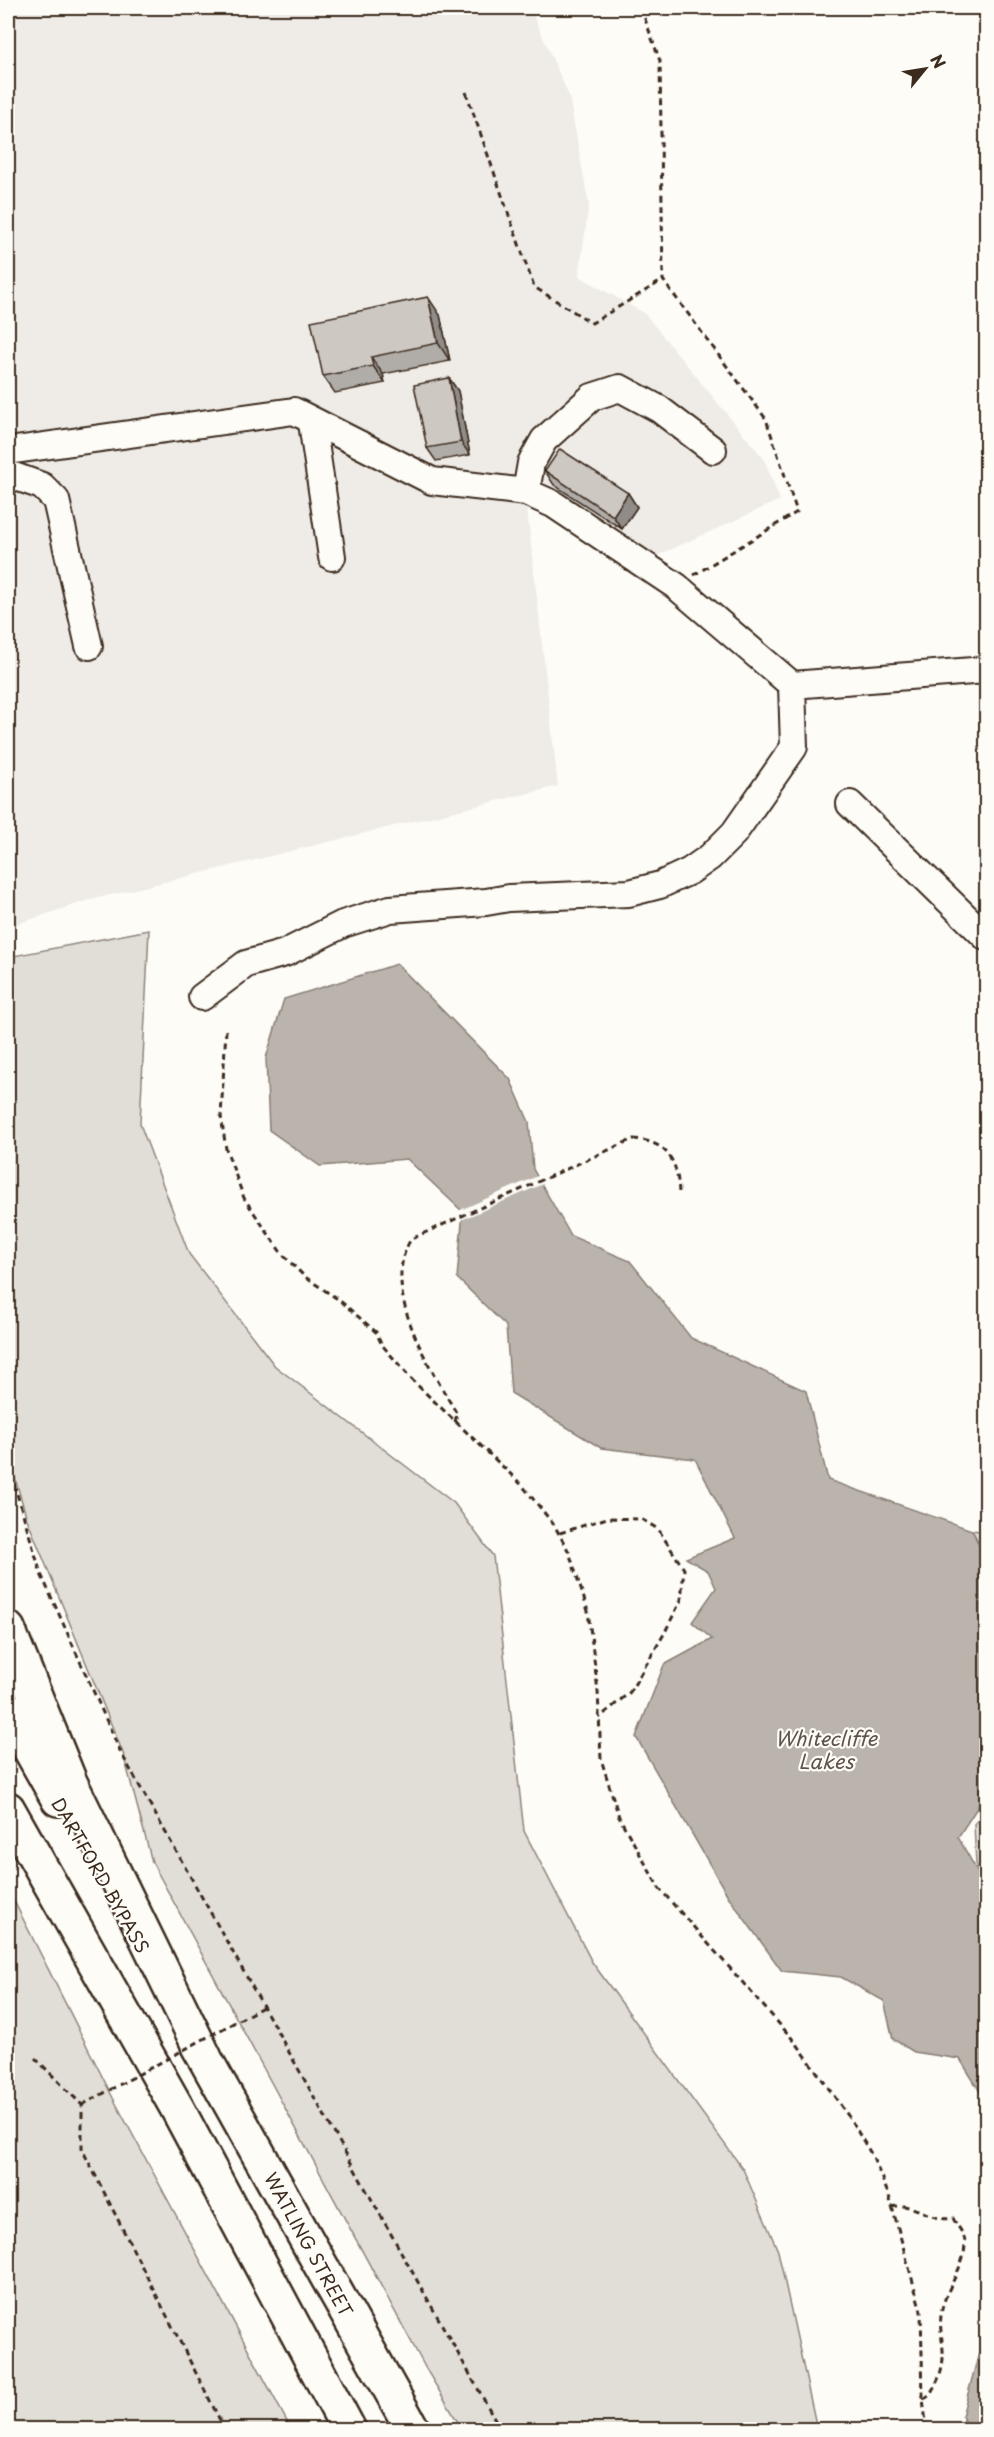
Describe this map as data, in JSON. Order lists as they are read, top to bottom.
{
  "streets": {
    "highway": ["DARTFORD BYPASS", "WATLING STREET"]
  },
  "crossings": [
    ["DARTFORD BYPASS", "WATLING STREET"]
  ],
  "water": ["Whitecliffe Lakes"],
  "north": "top right"
}
